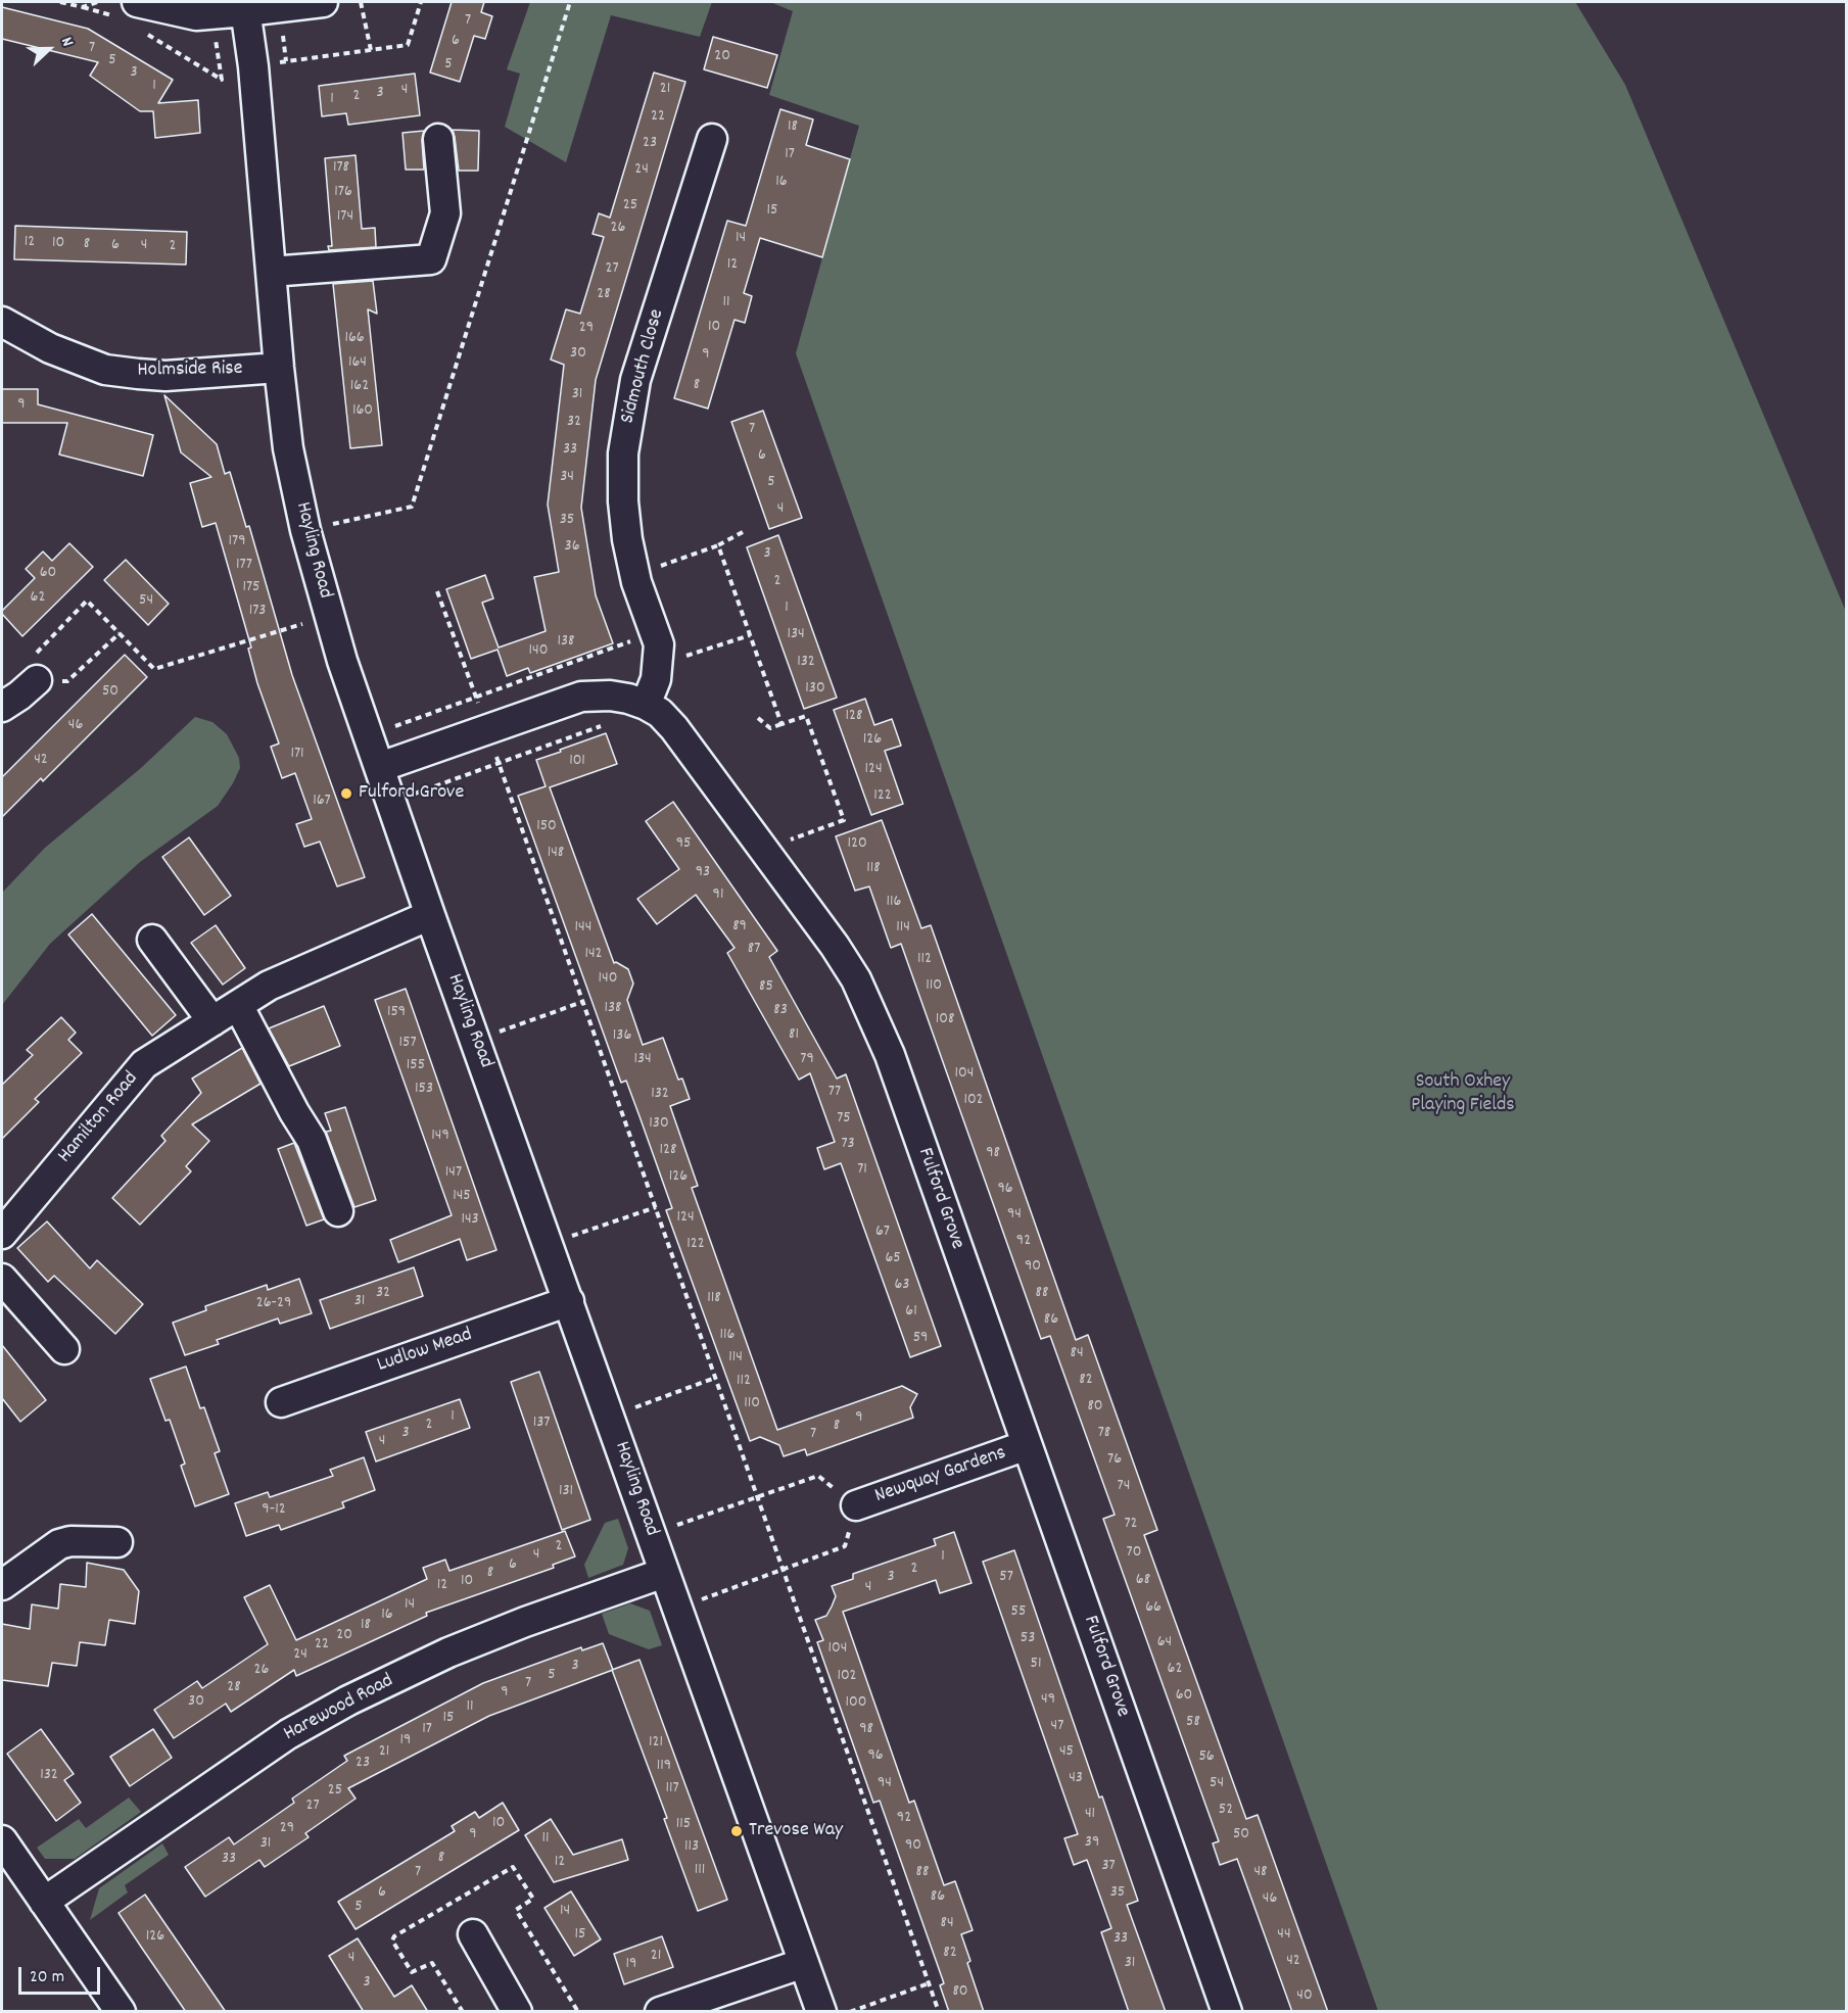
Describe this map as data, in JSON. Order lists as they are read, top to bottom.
{
  "streets": {
    "street": [
      "Sidmouth Close",
      "Holmside Rise",
      "Hayling Road",
      "Hamilton Road",
      "Fulford Grove",
      "Ludlow Mead",
      "Newquay Gardens",
      "Harewood Road"
    ]
  },
  "crossings": [
    ["Sidmouth Close", "Fulford Grove"],
    ["Holmside Rise", "Hayling Road"],
    ["Hayling Road", "Hamilton Road"],
    ["Hayling Road", "Fulford Grove"],
    ["Hayling Road", "Ludlow Mead"],
    ["Hayling Road", "Harewood Road"],
    ["Fulford Grove", "Newquay Gardens"]
  ],
  "parks": ["South Oxhey Playing Fields"],
  "places": ["Fulford Grove", "Trevose Way"],
  "house_numbers": [
    "7",
    "6",
    "7",
    "20",
    "5",
    "5",
    "3",
    "1",
    "21",
    "4",
    "3",
    "2",
    "1",
    "22",
    "18",
    "23",
    "17",
    "178",
    "24",
    "16",
    "176",
    "25",
    "15",
    "174",
    "26",
    "14",
    "12",
    "10",
    "8",
    "6",
    "4",
    "2",
    "12",
    "27",
    "28",
    "11",
    "10",
    "29",
    "166",
    "30",
    "9",
    "164",
    "8",
    "162",
    "31",
    "9",
    "160",
    "32",
    "7",
    "33",
    "6",
    "34",
    "5",
    "4",
    "35",
    "179",
    "36",
    "3",
    "177",
    "60",
    "2",
    "175",
    "62",
    "54",
    "1",
    "173",
    "134",
    "138",
    "140",
    "132",
    "130",
    "50",
    "128",
    "46",
    "126",
    "171",
    "42",
    "101",
    "124",
    "122",
    "167",
    "150",
    "95",
    "120",
    "148",
    "118",
    "93",
    "91",
    "116",
    "89",
    "144",
    "114",
    "87",
    "142",
    "112",
    "140",
    "110",
    "85",
    "138",
    "83",
    "159",
    "108",
    "81",
    "136",
    "157",
    "134",
    "79",
    "155",
    "104",
    "153",
    "77",
    "132",
    "102",
    "75",
    "130",
    "149",
    "73",
    "128",
    "98",
    "71",
    "147",
    "126",
    "96",
    "145",
    "94",
    "124",
    "143",
    "67",
    "92",
    "122",
    "65",
    "90",
    "63",
    "32",
    "88",
    "118",
    "31",
    "26-29",
    "61",
    "86",
    "116",
    "59",
    "84",
    "114",
    "82",
    "112",
    "110",
    "80",
    "1",
    "9",
    "137",
    "2",
    "8",
    "3",
    "78",
    "7",
    "4",
    "76",
    "74",
    "131",
    "9-12",
    "72",
    "2",
    "70",
    "4",
    "1",
    "6",
    "2",
    "8",
    "3",
    "57",
    "68",
    "10",
    "12",
    "4",
    "14",
    "66",
    "55",
    "16",
    "18",
    "20",
    "53",
    "64",
    "22",
    "104",
    "24",
    "51",
    "3",
    "62",
    "26",
    "5",
    "102",
    "7",
    "28",
    "9",
    "60",
    "49",
    "30",
    "100",
    "11",
    "15",
    "58",
    "47",
    "17",
    "98",
    "19",
    "121",
    "21",
    "45",
    "96",
    "56",
    "23",
    "119",
    "132",
    "43",
    "94",
    "54",
    "117",
    "25",
    "27",
    "52",
    "41",
    "92",
    "10",
    "115",
    "29",
    "9",
    "50",
    "11",
    "39",
    "31",
    "90",
    "113",
    "8",
    "33",
    "12",
    "37",
    "111",
    "7",
    "88",
    "48",
    "6",
    "35",
    "86",
    "46",
    "5",
    "14",
    "84",
    "15",
    "44",
    "126",
    "33",
    "82",
    "21",
    "4",
    "42",
    "31",
    "19",
    "3",
    "80",
    "40"
  ],
  "scale_bar": "20 m",
  "north": "right"
}
